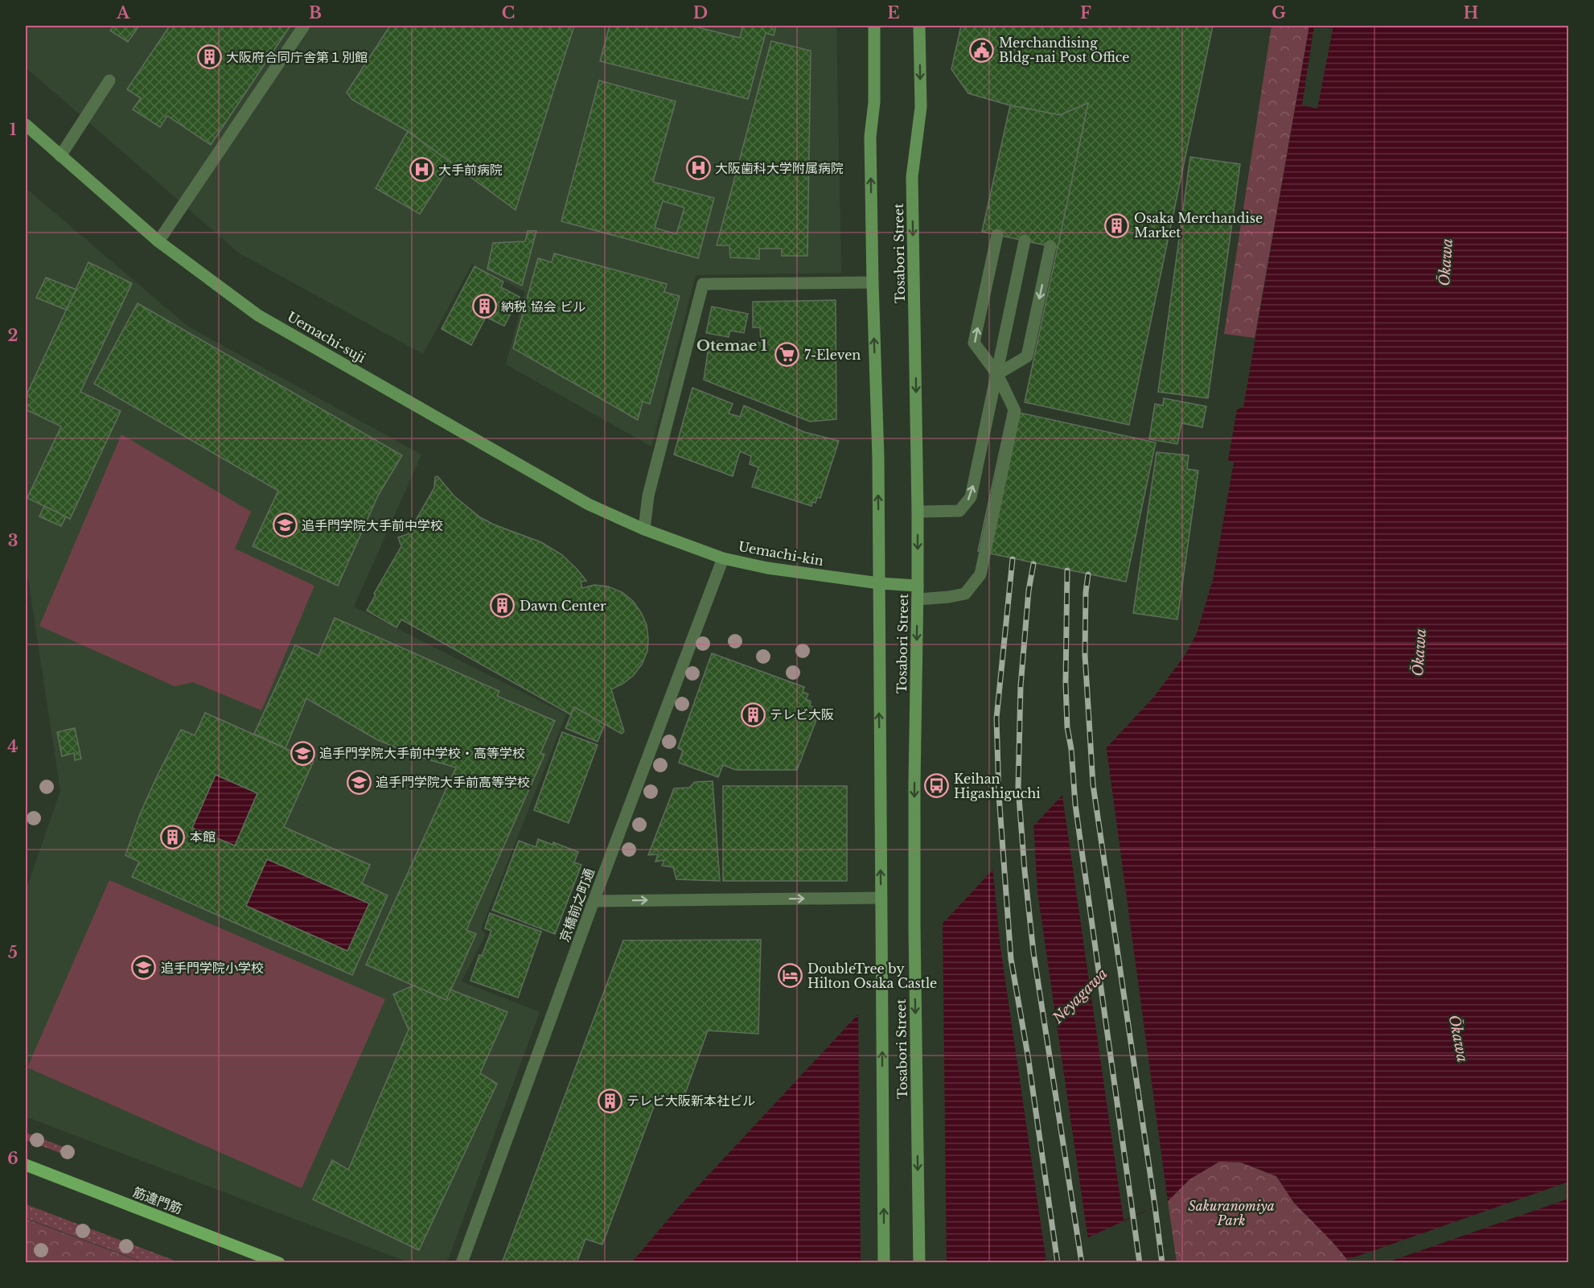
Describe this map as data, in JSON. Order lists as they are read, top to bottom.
{
  "streets": {
    "main road": [
      "Tosabori Street",
      "Uemachi-suji",
      "Uemachi-kin",
      "筋違門筋"
    ],
    "street": ["京橋前之町通"]
  },
  "crossings": [
    ["Tosabori Street", "Uemachi-kin"],
    ["Uemachi-suji", "Uemachi-kin"],
    ["Uemachi-kin", "京橋前之町通"]
  ],
  "districts": ["Otemae 1"],
  "water": ["Ōkawa", "Neyagawa"],
  "parks": ["Sakuranomiya Park"],
  "places": {
    "public building": ["Merchandising Bldg-nai Post Office"],
    "building": [
      "大阪府合同庁舎第１別館",
      "Osaka Merchandise Market",
      "納税 協会 ビル",
      "Dawn Center",
      "テレビ大阪",
      "本館",
      "テレビ大阪新本社ビル"
    ],
    "hospital": ["大阪歯科大学附属病院", "大手前病院"],
    "supermarket": ["7-Eleven"],
    "school or university": [
      "追手門学院大手前中学校",
      "追手門学院大手前中学校・高等学校",
      "追手門学院大手前高等学校",
      "追手門学院小学校"
    ],
    "bus stop": ["Keihan Higashiguchi"],
    "hotel": ["DoubleTree by Hilton Osaka Castle"]
  },
  "grid": {
    "columns": [
      "A",
      "B",
      "C",
      "D",
      "E",
      "F",
      "G",
      "H"
    ],
    "rows": [
      "1",
      "2",
      "3",
      "4",
      "5",
      "6"
    ]
  }
}
